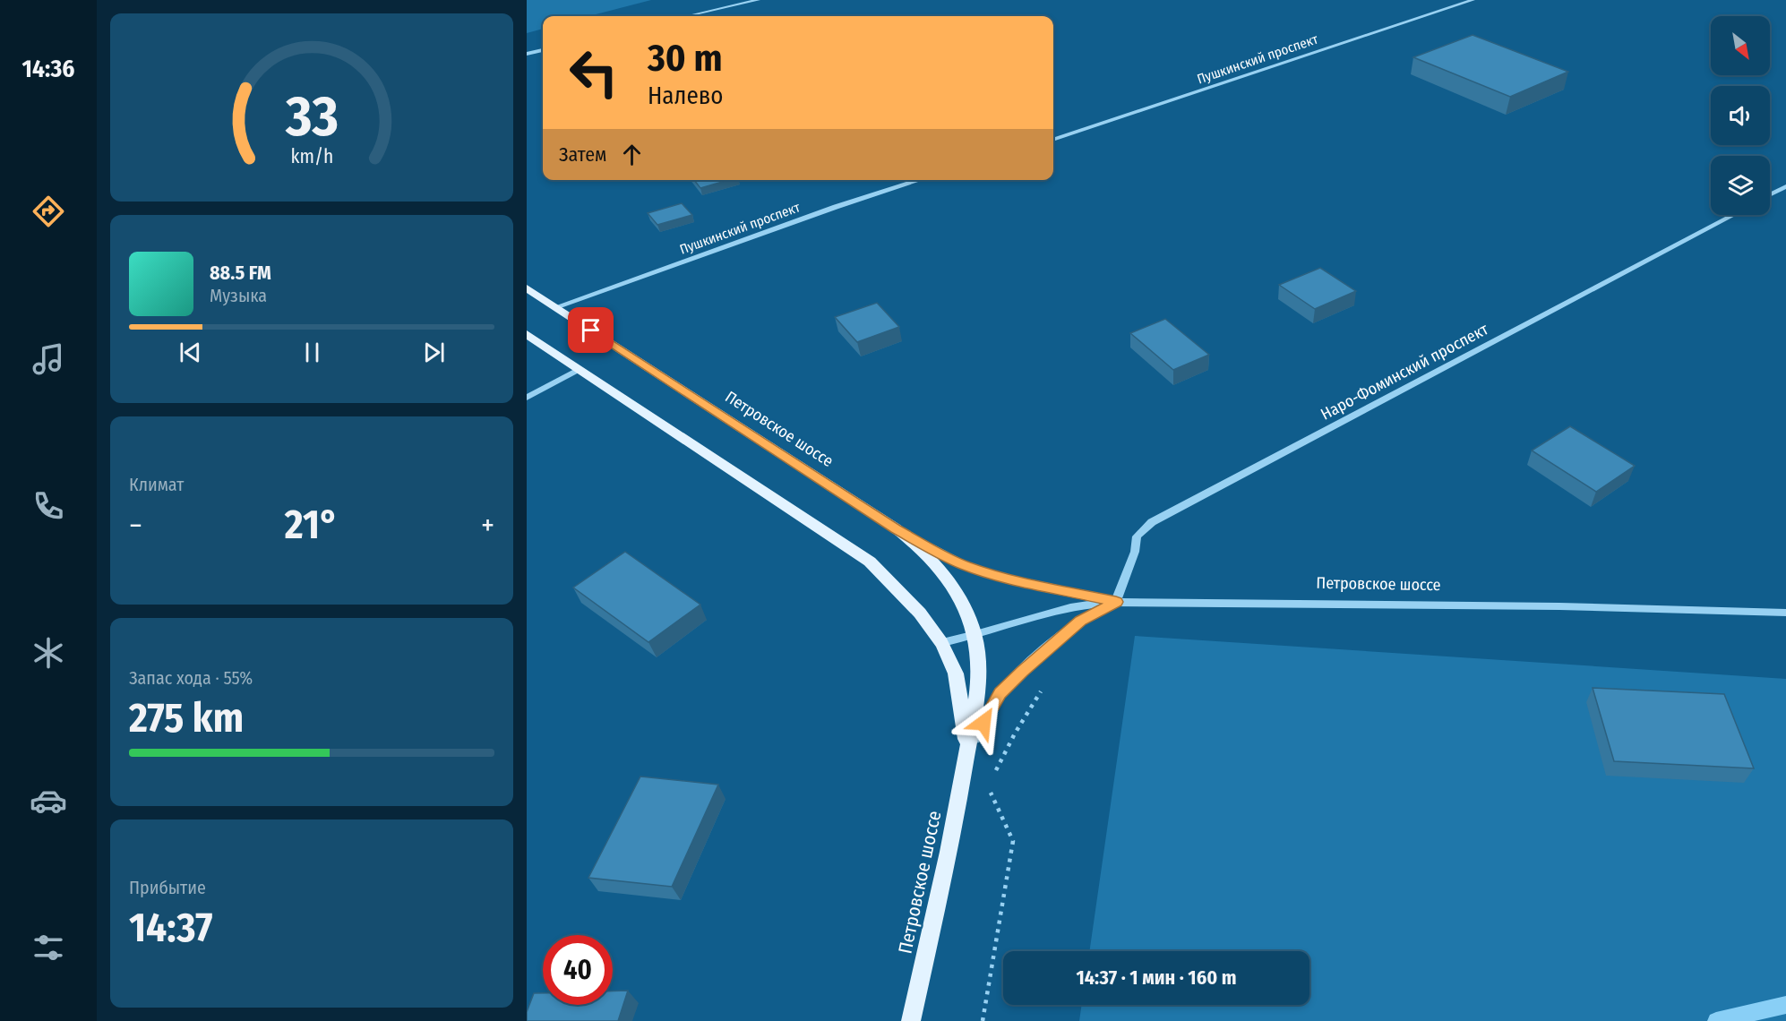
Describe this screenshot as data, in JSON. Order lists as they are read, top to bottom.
{
  "streets": {
    "main road": ["Петровское шоссе"],
    "street": ["Пушкинский проспект", "Наро-Фоминский проспект"]
  },
  "crossings": [
    ["Пушкинский проспект", "Петровское шоссе"],
    ["Наро-Фоминский проспект", "Петровское шоссе"]
  ],
  "north": "bottom right",
  "page": {
    "tabs": "14:36",
    "turn": ["30 m", "Налево"],
    "then": "Затем",
    "song": ["88.5 FM", "Музыка"],
    "tile": [
      "Климат",
      ["Запас хода · 55%", "275 km"],
      ["Прибытие", "14:37"]
    ],
    "heat": ["−", "21°", "+"],
    "limit": "40",
    "trip": "14:37 · 1 мин · 160 m",
    "gauge": ["33", "km/h"]
  }
}
